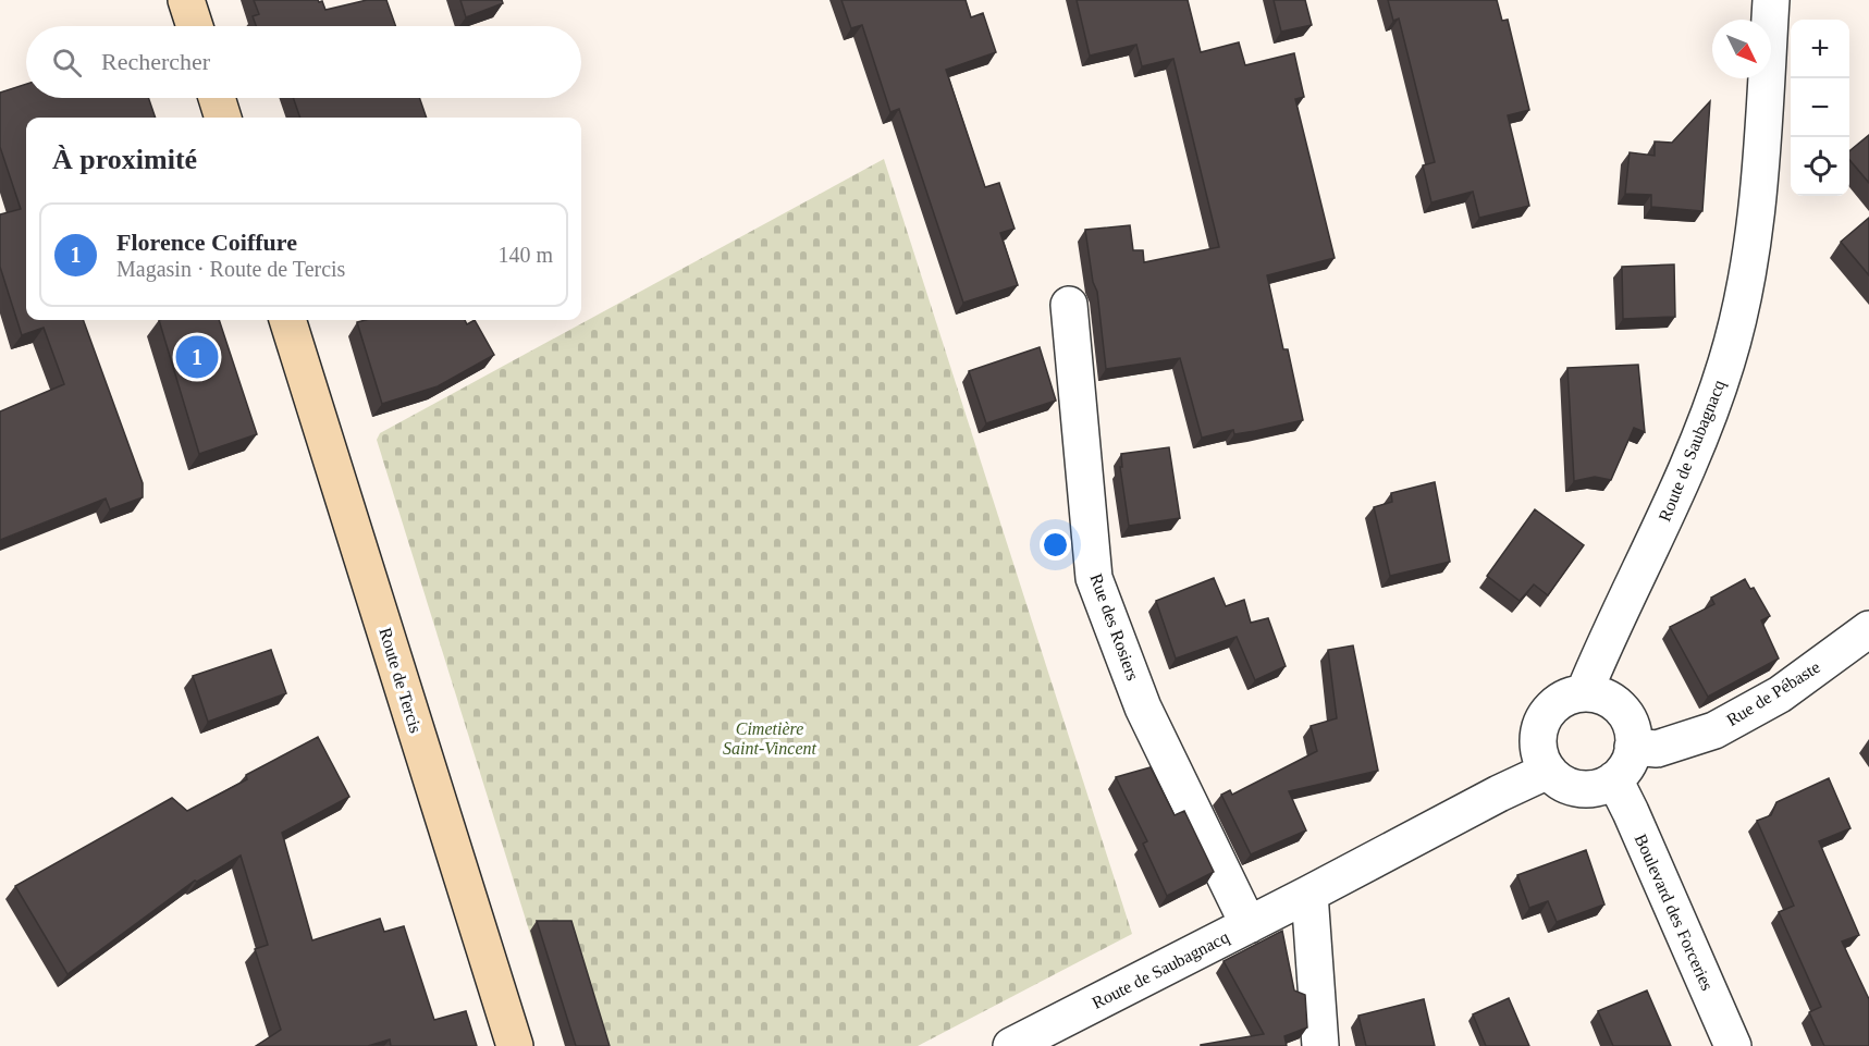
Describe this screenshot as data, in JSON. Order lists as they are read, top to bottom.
{
  "streets": {
    "main road": ["Route de Tercis"],
    "street": [
      "Route de Saubagnacq",
      "Rue des Rosiers",
      "Rue de Pébaste",
      "Boulevard des Forceries"
    ]
  },
  "crossings": [
    ["Route de Saubagnacq", "Rue des Rosiers"],
    ["Route de Saubagnacq", "Rue de Pébaste"],
    ["Route de Saubagnacq", "Boulevard des Forceries"],
    ["Rue de Pébaste", "Boulevard des Forceries"]
  ],
  "parks": ["Cimetière Saint-Vincent"],
  "north": "bottom right",
  "page": {
    "map_buttons": ["+", "−"],
    "search": "Rechercher",
    "heading": "À proximité",
    "list": [
      {
        "mark": "1",
        "name": "Florence Coiffure",
        "note": "Magasin · Route de Tercis",
        "value": "140 m"
      }
    ],
    "pins": "1"
  }
}
